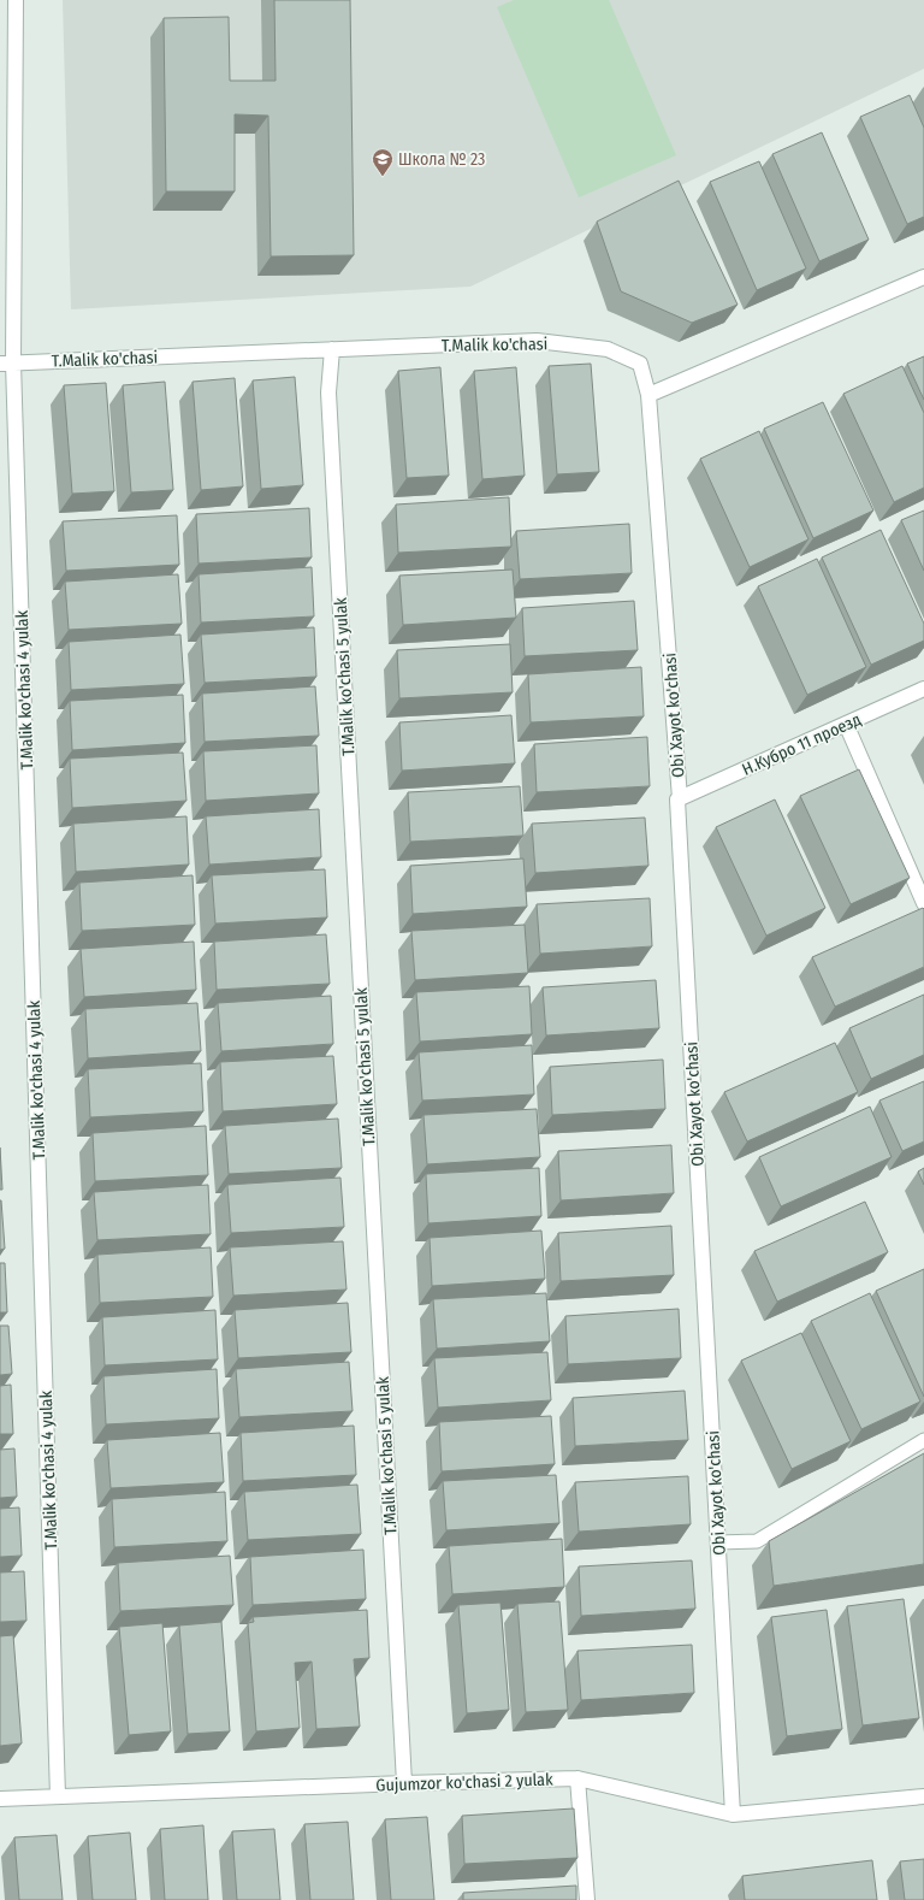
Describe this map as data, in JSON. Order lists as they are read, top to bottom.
{
  "streets": {
    "street": [
      "T.Malik ko'chasi",
      "T.Malik ko'chasi 5 yulak",
      "T.Malik ko'chasi 4 yulak",
      "Obi Xayot ko'chasi",
      "Н.Кубро 11 проезд",
      "Gujumzor ko'chasi 2 yulak"
    ]
  },
  "crossings": [
    ["T.Malik ko'chasi", "T.Malik ko'chasi 5 yulak"],
    ["T.Malik ko'chasi", "T.Malik ko'chasi 4 yulak"],
    ["T.Malik ko'chasi", "Obi Xayot ko'chasi"],
    ["T.Malik ko'chasi 5 yulak", "Gujumzor ko'chasi 2 yulak"],
    ["T.Malik ko'chasi 4 yulak", "Gujumzor ko'chasi 2 yulak"],
    ["Obi Xayot ko'chasi", "Н.Кубро 11 проезд"],
    ["Obi Xayot ko'chasi", "Gujumzor ko'chasi 2 yulak"]
  ],
  "places": {
    "school or university": ["Школа № 23"]
  }
}
